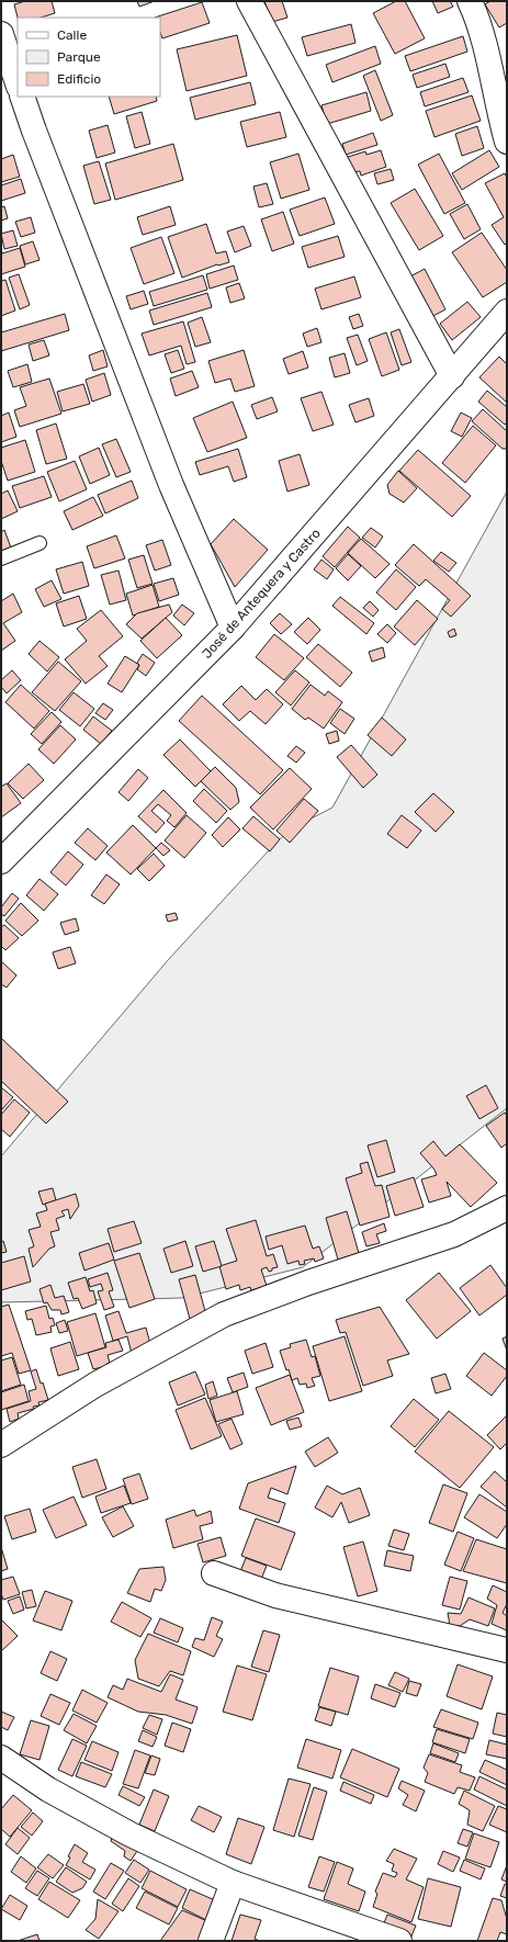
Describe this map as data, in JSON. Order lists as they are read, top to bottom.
{
  "streets": {
    "street": ["José de Antequera y Castro"]
  },
  "legend": ["Calle", "Parque", "Edificio"]
}
